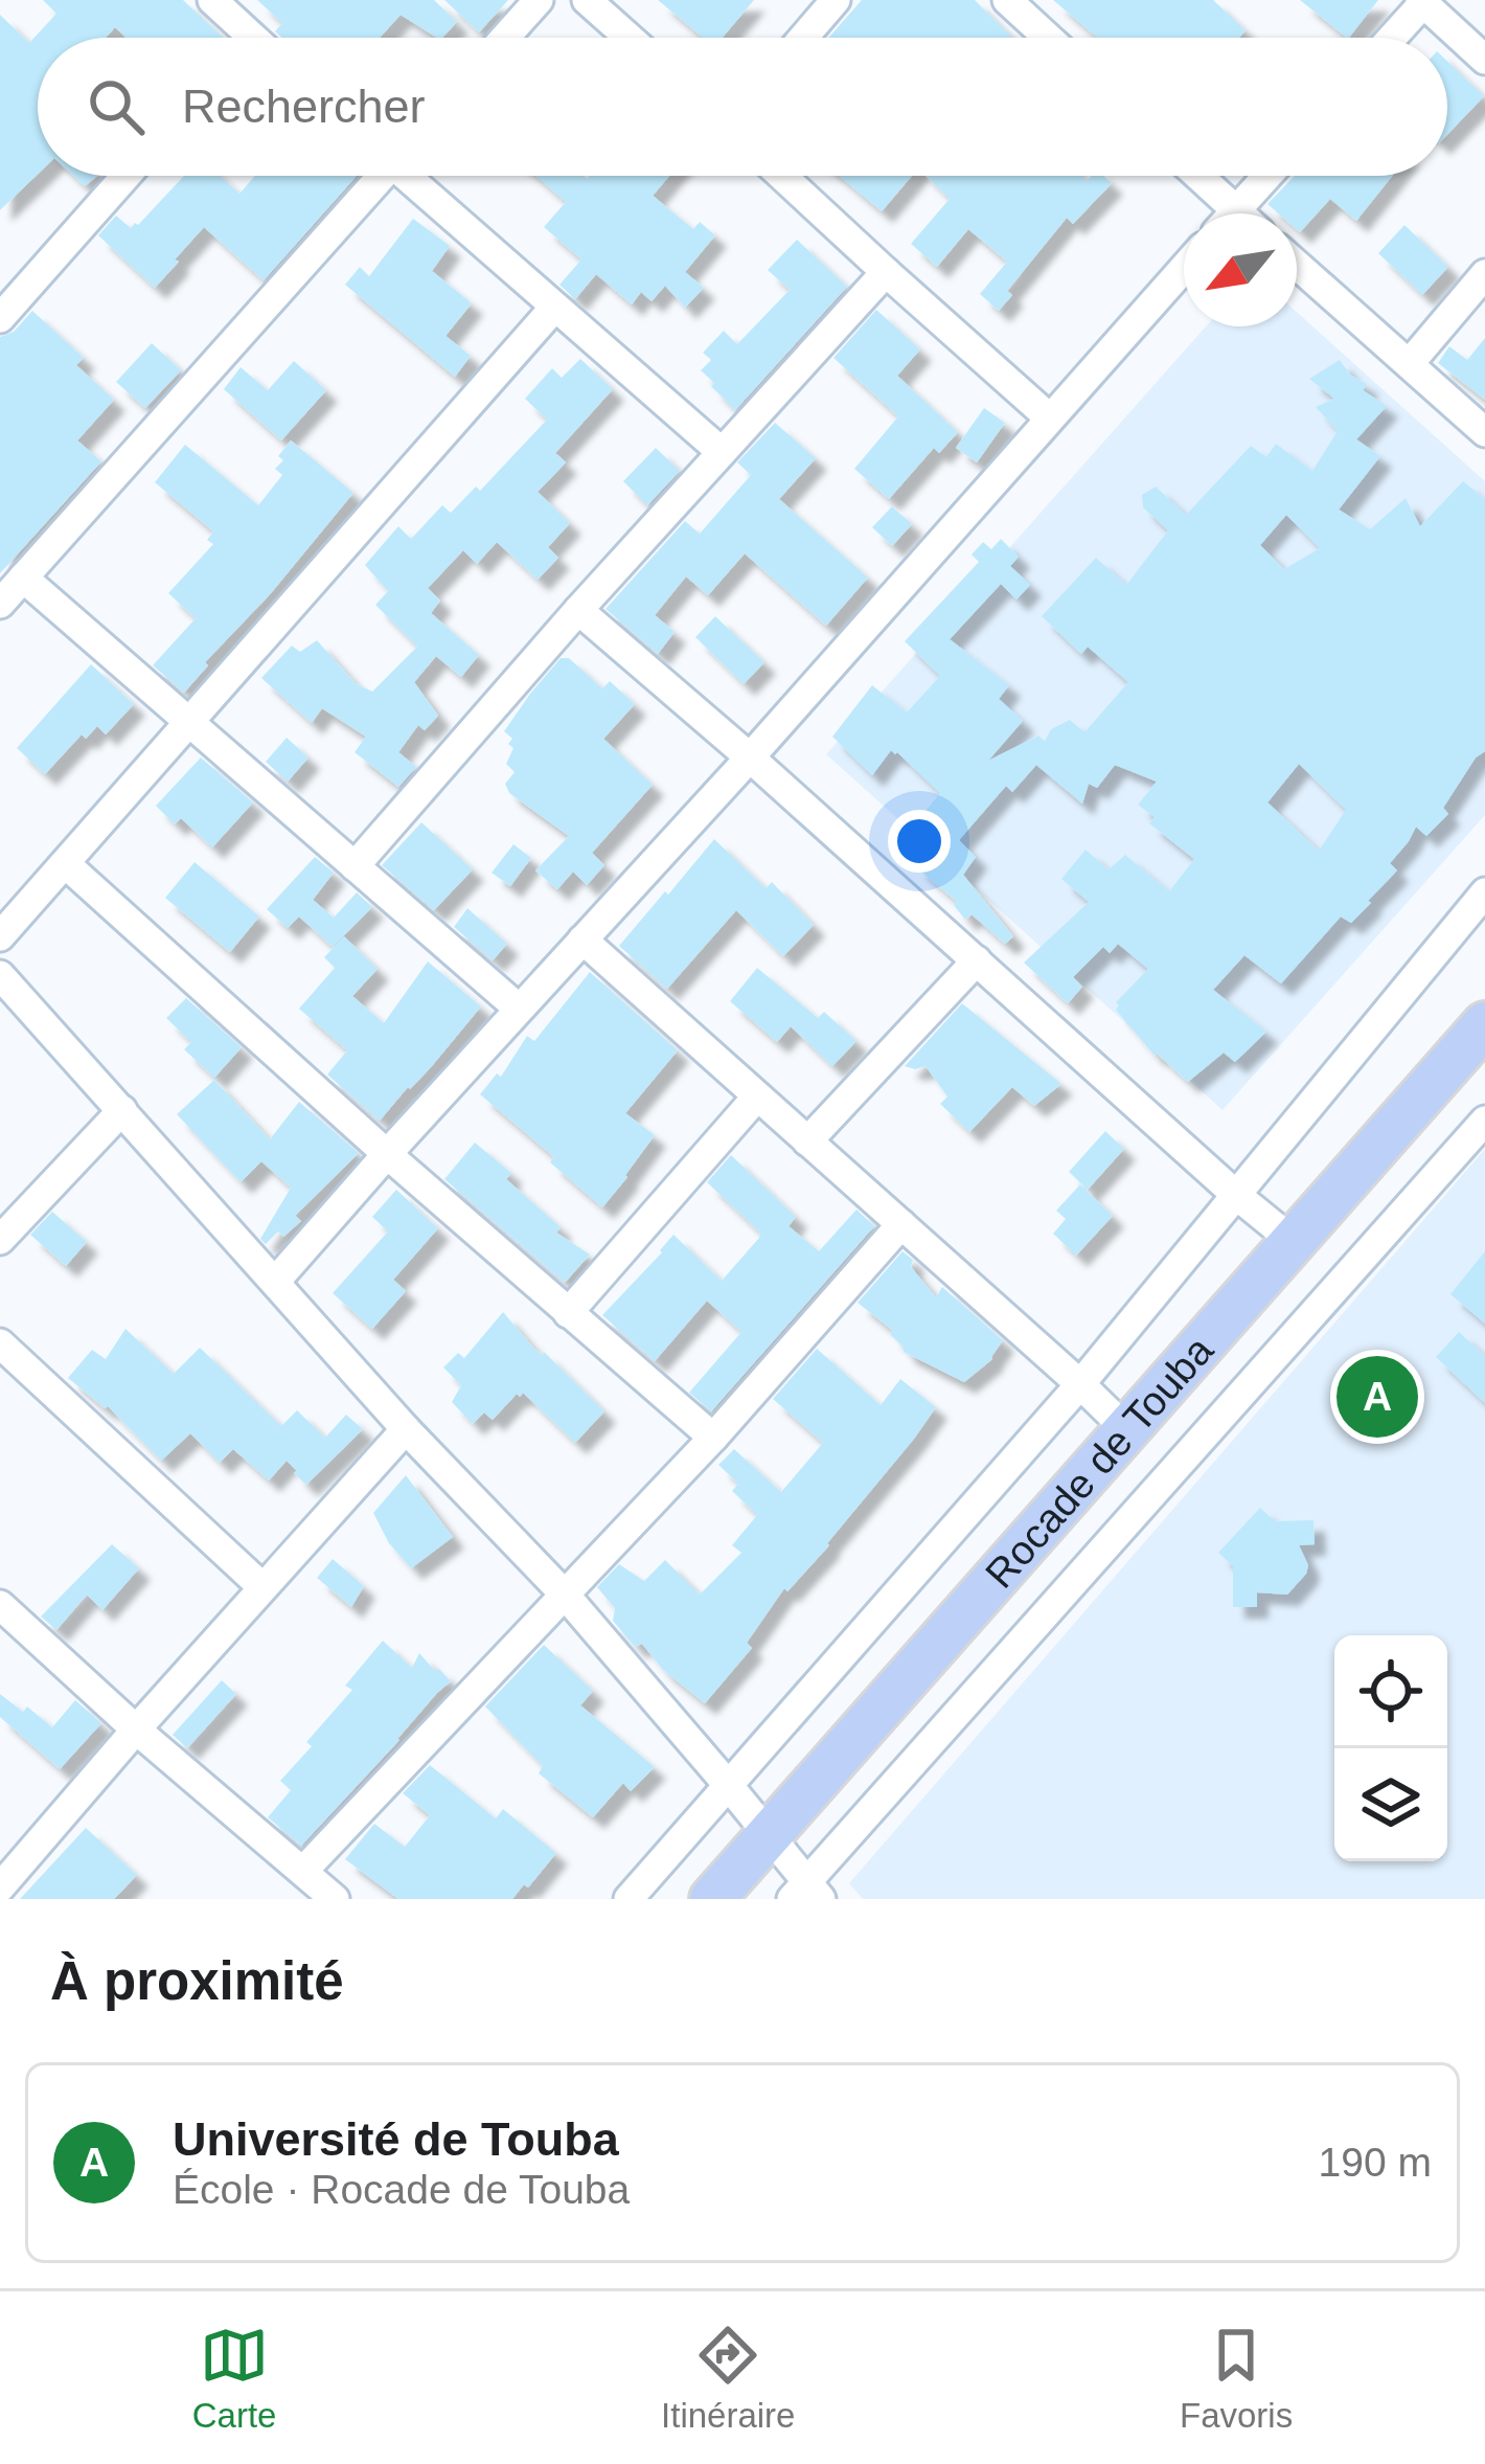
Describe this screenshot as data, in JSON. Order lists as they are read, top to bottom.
{
  "streets": {
    "main road": ["Rocade de Touba"]
  },
  "north": "bottom left",
  "page": {
    "search": "Rechercher",
    "pins": "A",
    "heading": "À proximité",
    "list": [
      {
        "mark": "A",
        "name": "Université de Touba",
        "note": "École · Rocade de Touba",
        "value": "190 m"
      }
    ],
    "nav": ["Carte", "Itinéraire", "Favoris"]
  }
}
